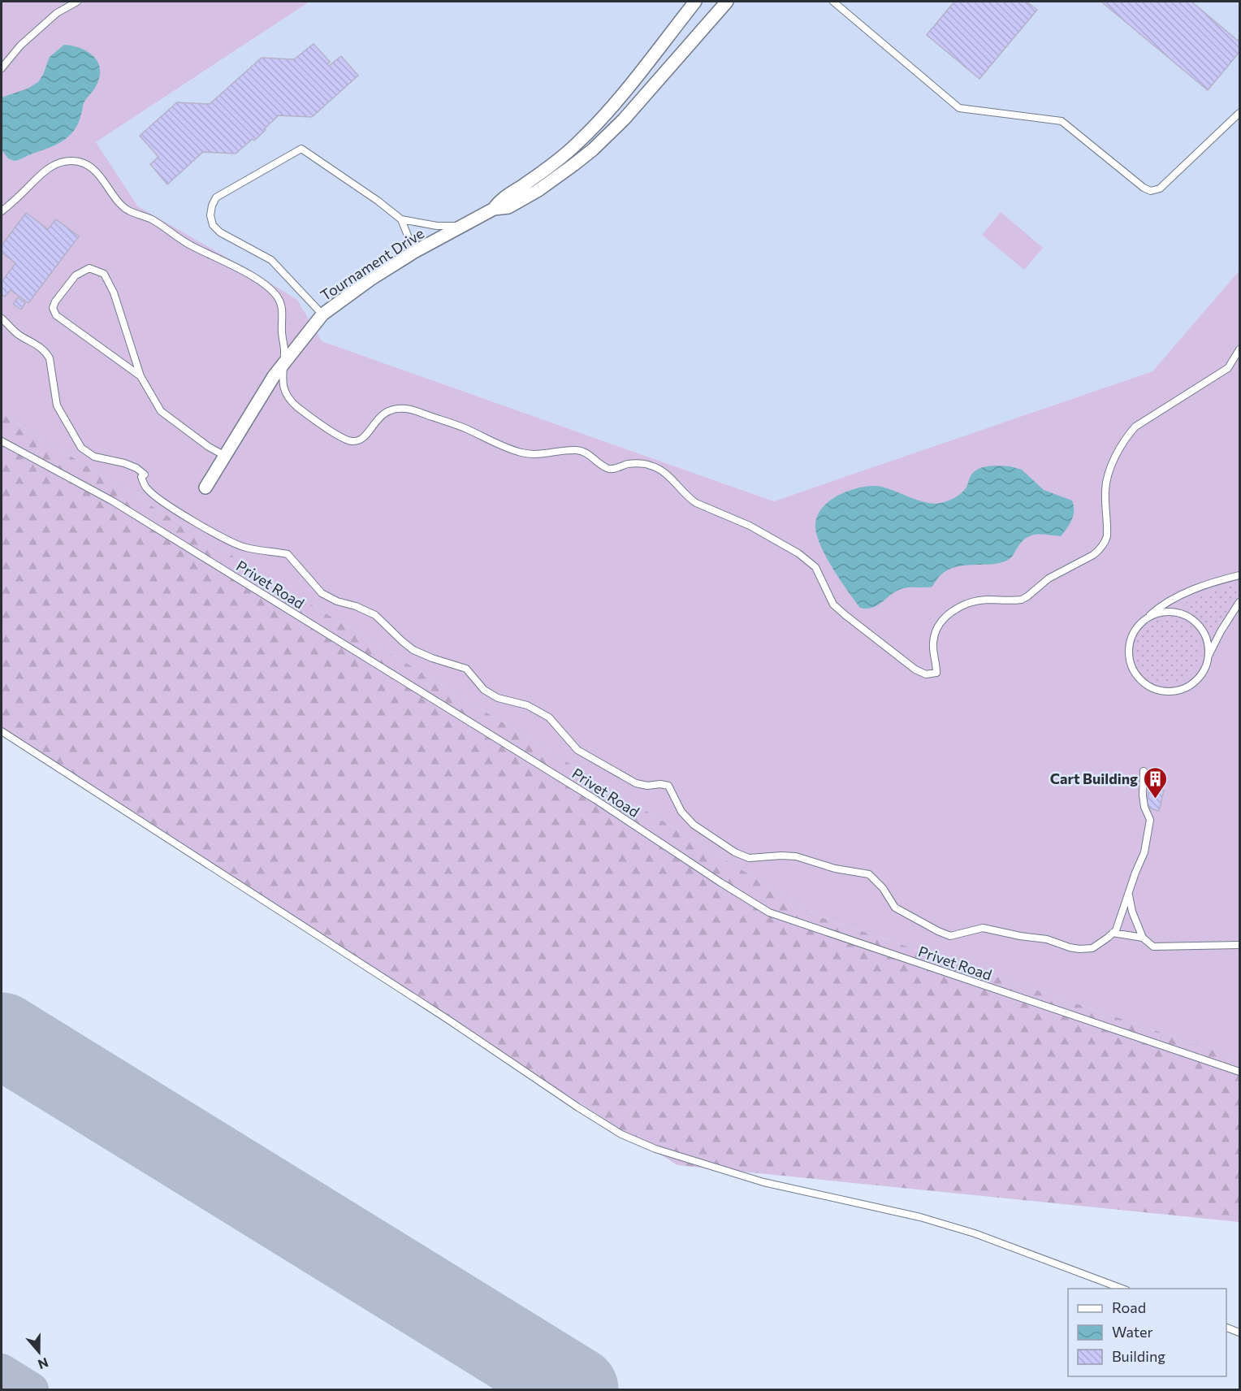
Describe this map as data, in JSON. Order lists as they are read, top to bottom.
{
  "streets": {
    "street": ["Tournament Drive"],
    "lane": ["Privet Road"]
  },
  "places": {
    "building": ["Cart Building"]
  },
  "legend": ["Road", "Water", "Building"],
  "north": "bottom"
}
